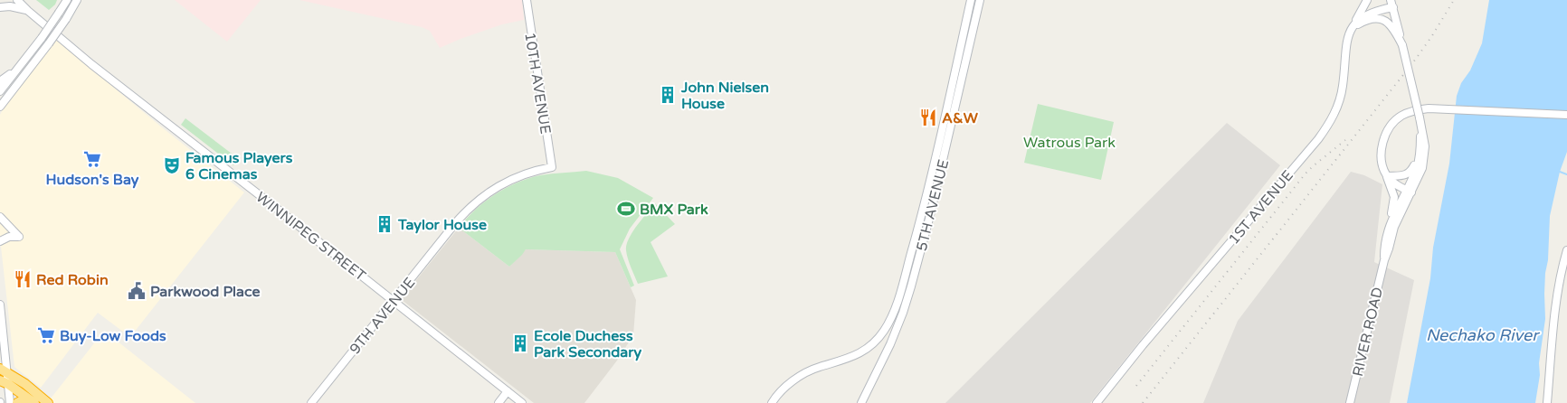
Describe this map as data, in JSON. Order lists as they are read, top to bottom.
{
  "streets": {
    "main road": [
      "10TH AVENUE",
      "5TH AVENUE",
      "1ST AVENUE",
      "WINNIPEG STREET",
      "9TH AVENUE",
      "RIVER ROAD"
    ]
  },
  "crossings": [
    ["10TH AVENUE", "9TH AVENUE"],
    ["WINNIPEG STREET", "9TH AVENUE"]
  ],
  "water": ["Nechako River"],
  "parks": ["Watrous Park"],
  "places": {
    "building": ["John Nielsen House", "Taylor House", "Ecole Duchess Park Secondary"],
    "restaurant": ["A&W", "Red Robin"],
    "supermarket": ["Hudson's Bay", "Buy-Low Foods"],
    "theatre": ["Famous Players 6 Cinemas"],
    "sports": ["BMX Park"],
    "public building": ["Parkwood Place"]
  }
}
